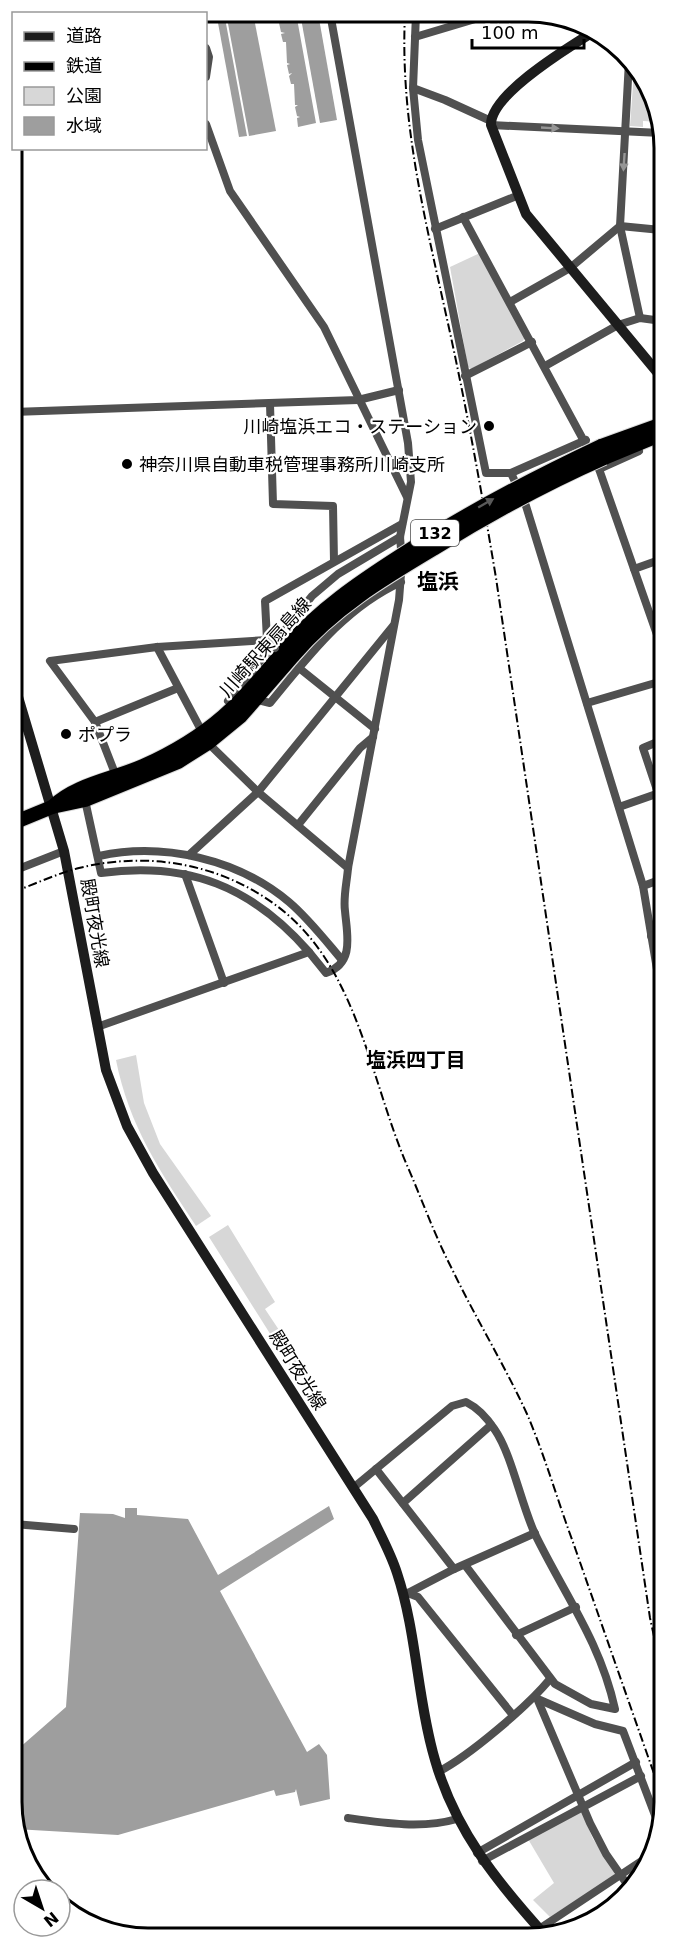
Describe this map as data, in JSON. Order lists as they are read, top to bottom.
{
  "streets": {
    "highway": ["132", "川崎駅東扇島線"],
    "street": ["殿町夜光線"]
  },
  "crossings": [
    ["川崎駅東扇島線", "殿町夜光線"]
  ],
  "districts": ["塩浜", "塩浜四丁目"],
  "places": ["川崎塩浜エコ・ステーション", "神奈川県自動車税管理事務所川崎支所", "ポプラ"],
  "legend": [
    "道路",
    "鉄道",
    "公園",
    "水域"
  ],
  "scale_bar": "100 m",
  "north": "bottom right"
}
